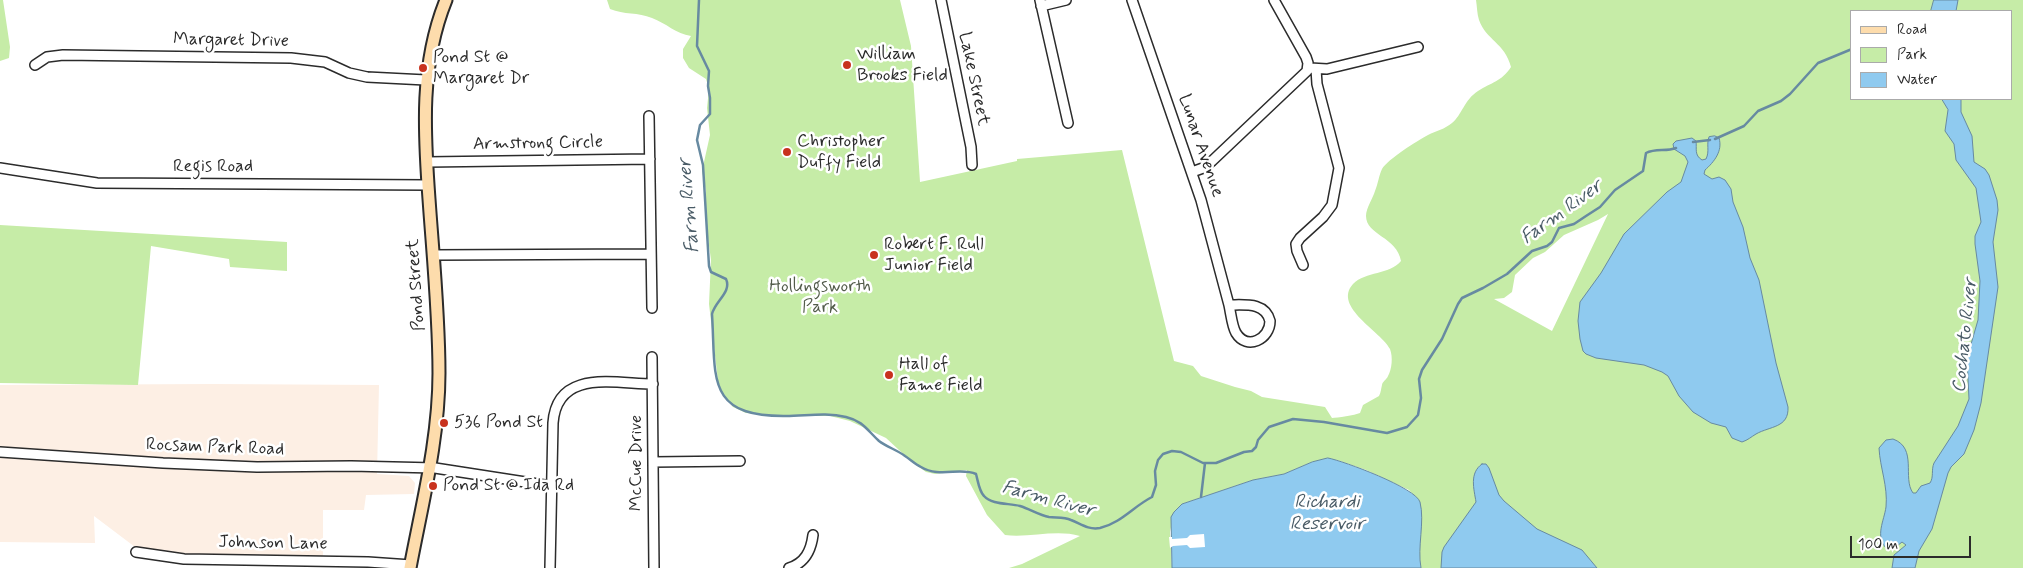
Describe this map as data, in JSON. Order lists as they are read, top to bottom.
{
  "streets": {
    "main road": ["Pond Street"],
    "street": [
      "Margaret Drive",
      "Lake Street",
      "Armstrong Circle",
      "Lunar Avenue",
      "Regis Road",
      "Rocsam Park Road",
      "McCue Drive",
      "Johnson Lane"
    ]
  },
  "crossings": [
    ["Margaret Drive", "Pond Street"],
    ["Armstrong Circle", "Pond Street"],
    ["Regis Road", "Pond Street"],
    ["Pond Street", "Rocsam Park Road"],
    ["Pond Street", "Johnson Lane"]
  ],
  "water": ["Farm River", "Cochato River", "Richardi Reservoir"],
  "parks": ["Hollingsworth Park"],
  "places": [
    "William Brooks Field",
    "Pond St @ Margaret Dr",
    "Christopher Duffy Field",
    "Robert F. Rull Junior Field",
    "Hall of Fame Field",
    "536 Pond St",
    "Pond St @ Ida Rd"
  ],
  "legend": ["Road", "Park", "Water"],
  "scale_bar": "100 m"
}
